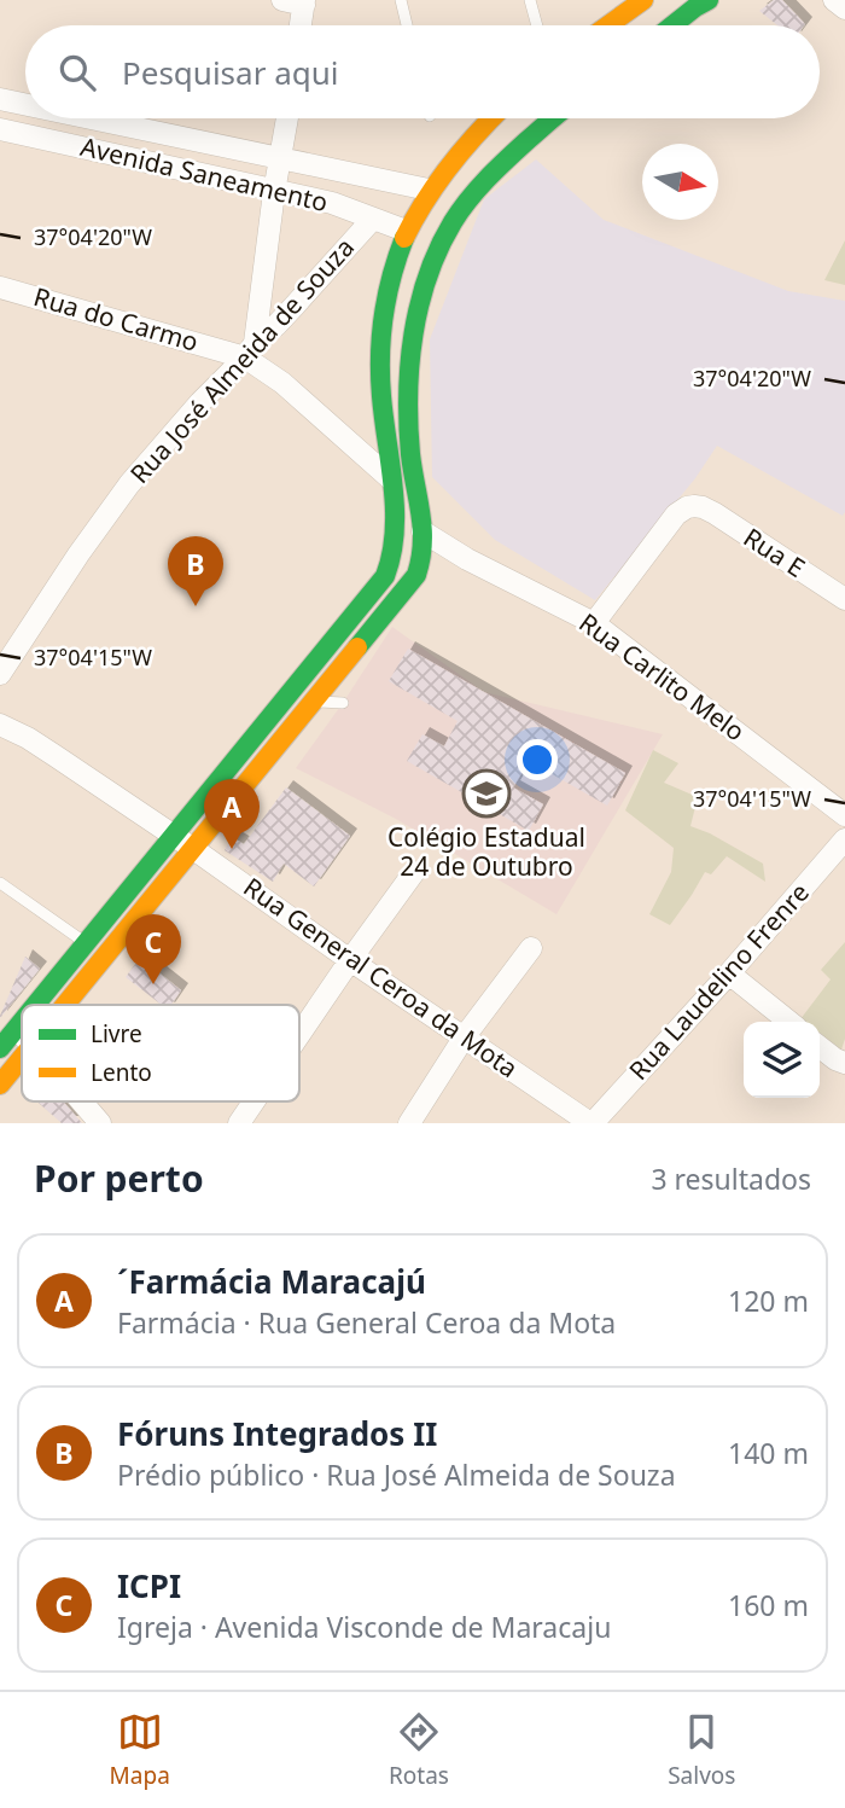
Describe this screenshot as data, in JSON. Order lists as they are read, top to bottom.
{
  "streets": {
    "street": [
      "Avenida Saneamento",
      "Rua do Carmo",
      "Rua José Almeida de Souza",
      "Rua E",
      "Rua Carlito Melo",
      "Rua General Ceroa da Mota",
      "Rua Laudelino Frenre"
    ]
  },
  "crossings": [
    ["Avenida Saneamento", "Rua José Almeida de Souza"],
    ["Rua do Carmo", "Rua José Almeida de Souza"],
    ["Rua E", "Rua Carlito Melo"],
    ["Rua General Ceroa da Mota", "Rua Laudelino Frenre"]
  ],
  "places": {
    "school or university": ["Colégio Estadual 24 de Outubro"]
  },
  "legend": ["Livre", "Lento"],
  "north": "right",
  "page": {
    "search": "Pesquisar aqui",
    "pins": ["B", "A", "C"],
    "heading": ["Por perto", "3 resultados"],
    "list": [
      {
        "mark": "A",
        "name": "´Farmácia Maracajú",
        "note": "Farmácia · Rua General Ceroa da Mota",
        "value": "120 m"
      },
      {
        "mark": "B",
        "name": "Fóruns Integrados II",
        "note": "Prédio público · Rua José Almeida de Souza",
        "value": "140 m"
      },
      {
        "mark": "C",
        "name": "ICPI",
        "note": "Igreja · Avenida Visconde de Maracaju",
        "value": "160 m"
      }
    ],
    "nav": ["Mapa", "Rotas", "Salvos"]
  },
  "coordinates": ["37°04'20\"W", "37°04'15\"W"]
}
